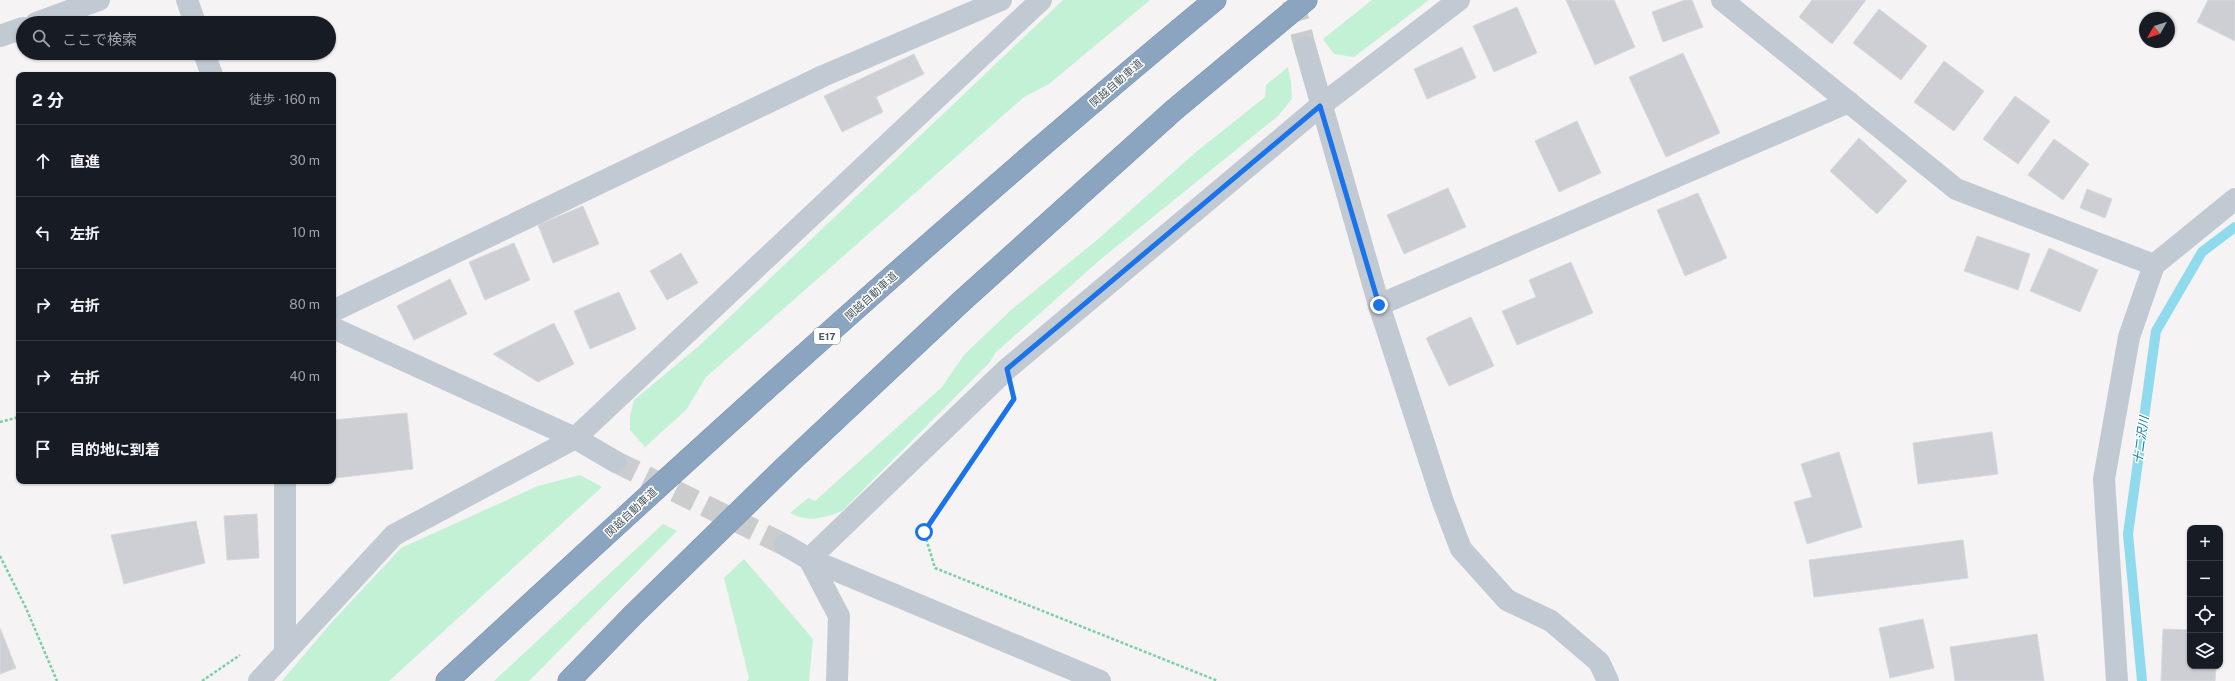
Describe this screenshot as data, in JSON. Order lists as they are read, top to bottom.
{
  "streets": {
    "highway": ["関越自動車道", "E17"]
  },
  "water": ["十二沢川"],
  "north": "bottom left",
  "page": {
    "search": "ここで検索",
    "heading": ["2 分", "徒歩 · 160 m"],
    "list": [
      ["直進", "30 m"],
      ["左折", "10 m"],
      ["右折", "80 m"],
      ["右折", "40 m"],
      "目的地に到着"
    ],
    "map_buttons": ["+", "−"]
  }
}
